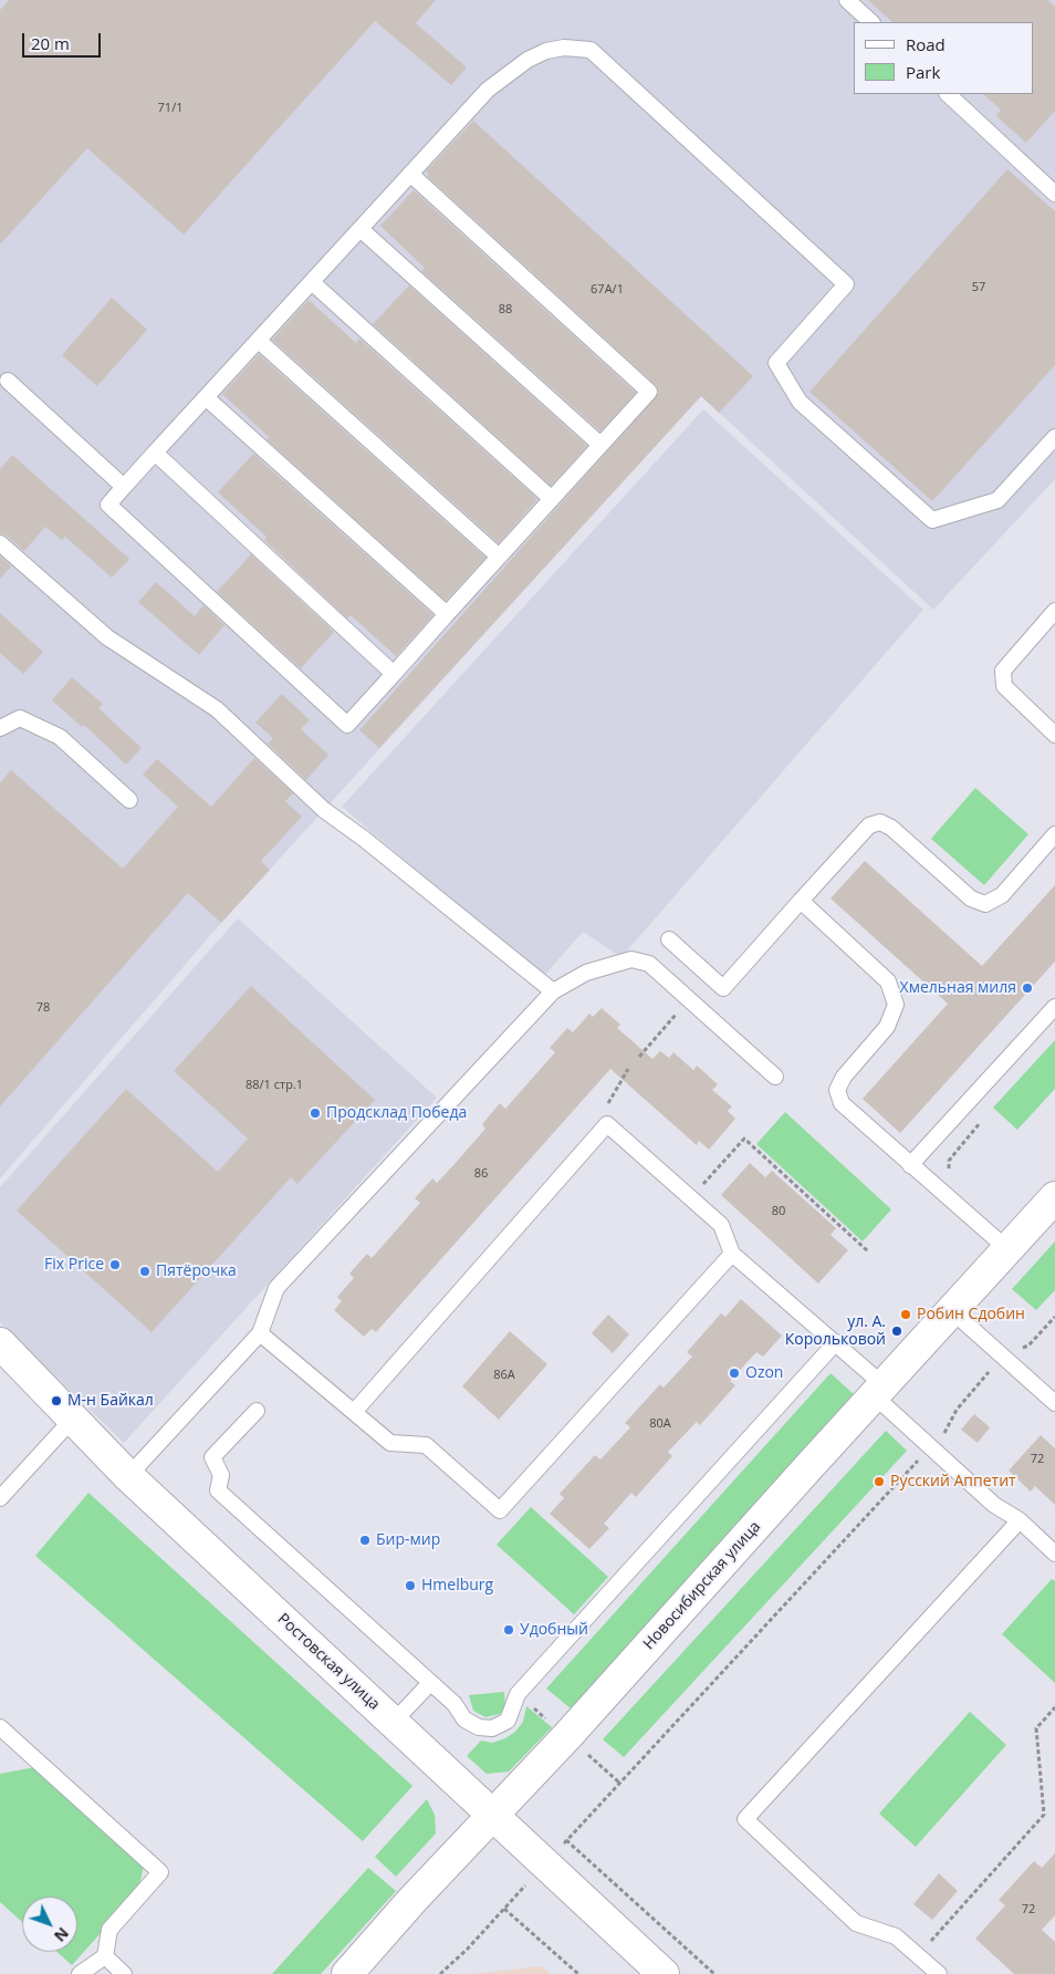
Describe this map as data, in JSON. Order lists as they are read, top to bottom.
{
  "streets": {
    "street": ["Новосибирская улица", "Ростовская улица"]
  },
  "crossings": [
    ["Новосибирская улица", "Ростовская улица"]
  ],
  "places": [
    "Хмельная миля",
    "Продсклад Победа",
    "Fix Price",
    "Пятёрочка",
    "Робин Сдобин",
    "ул. А. Корольковой",
    "Ozon",
    "М-н Байкал",
    "Русский Аппетит",
    "Бир-мир",
    "Hmelburg",
    "Удобный"
  ],
  "house_numbers": [
    "71/1",
    "57",
    "67А/1",
    "88",
    "78",
    "88/1 стр.1",
    "86",
    "80",
    "86А",
    "80А",
    "72",
    "72"
  ],
  "legend": ["Road", "Park"],
  "scale_bar": "20 m",
  "north": "bottom right"
}
